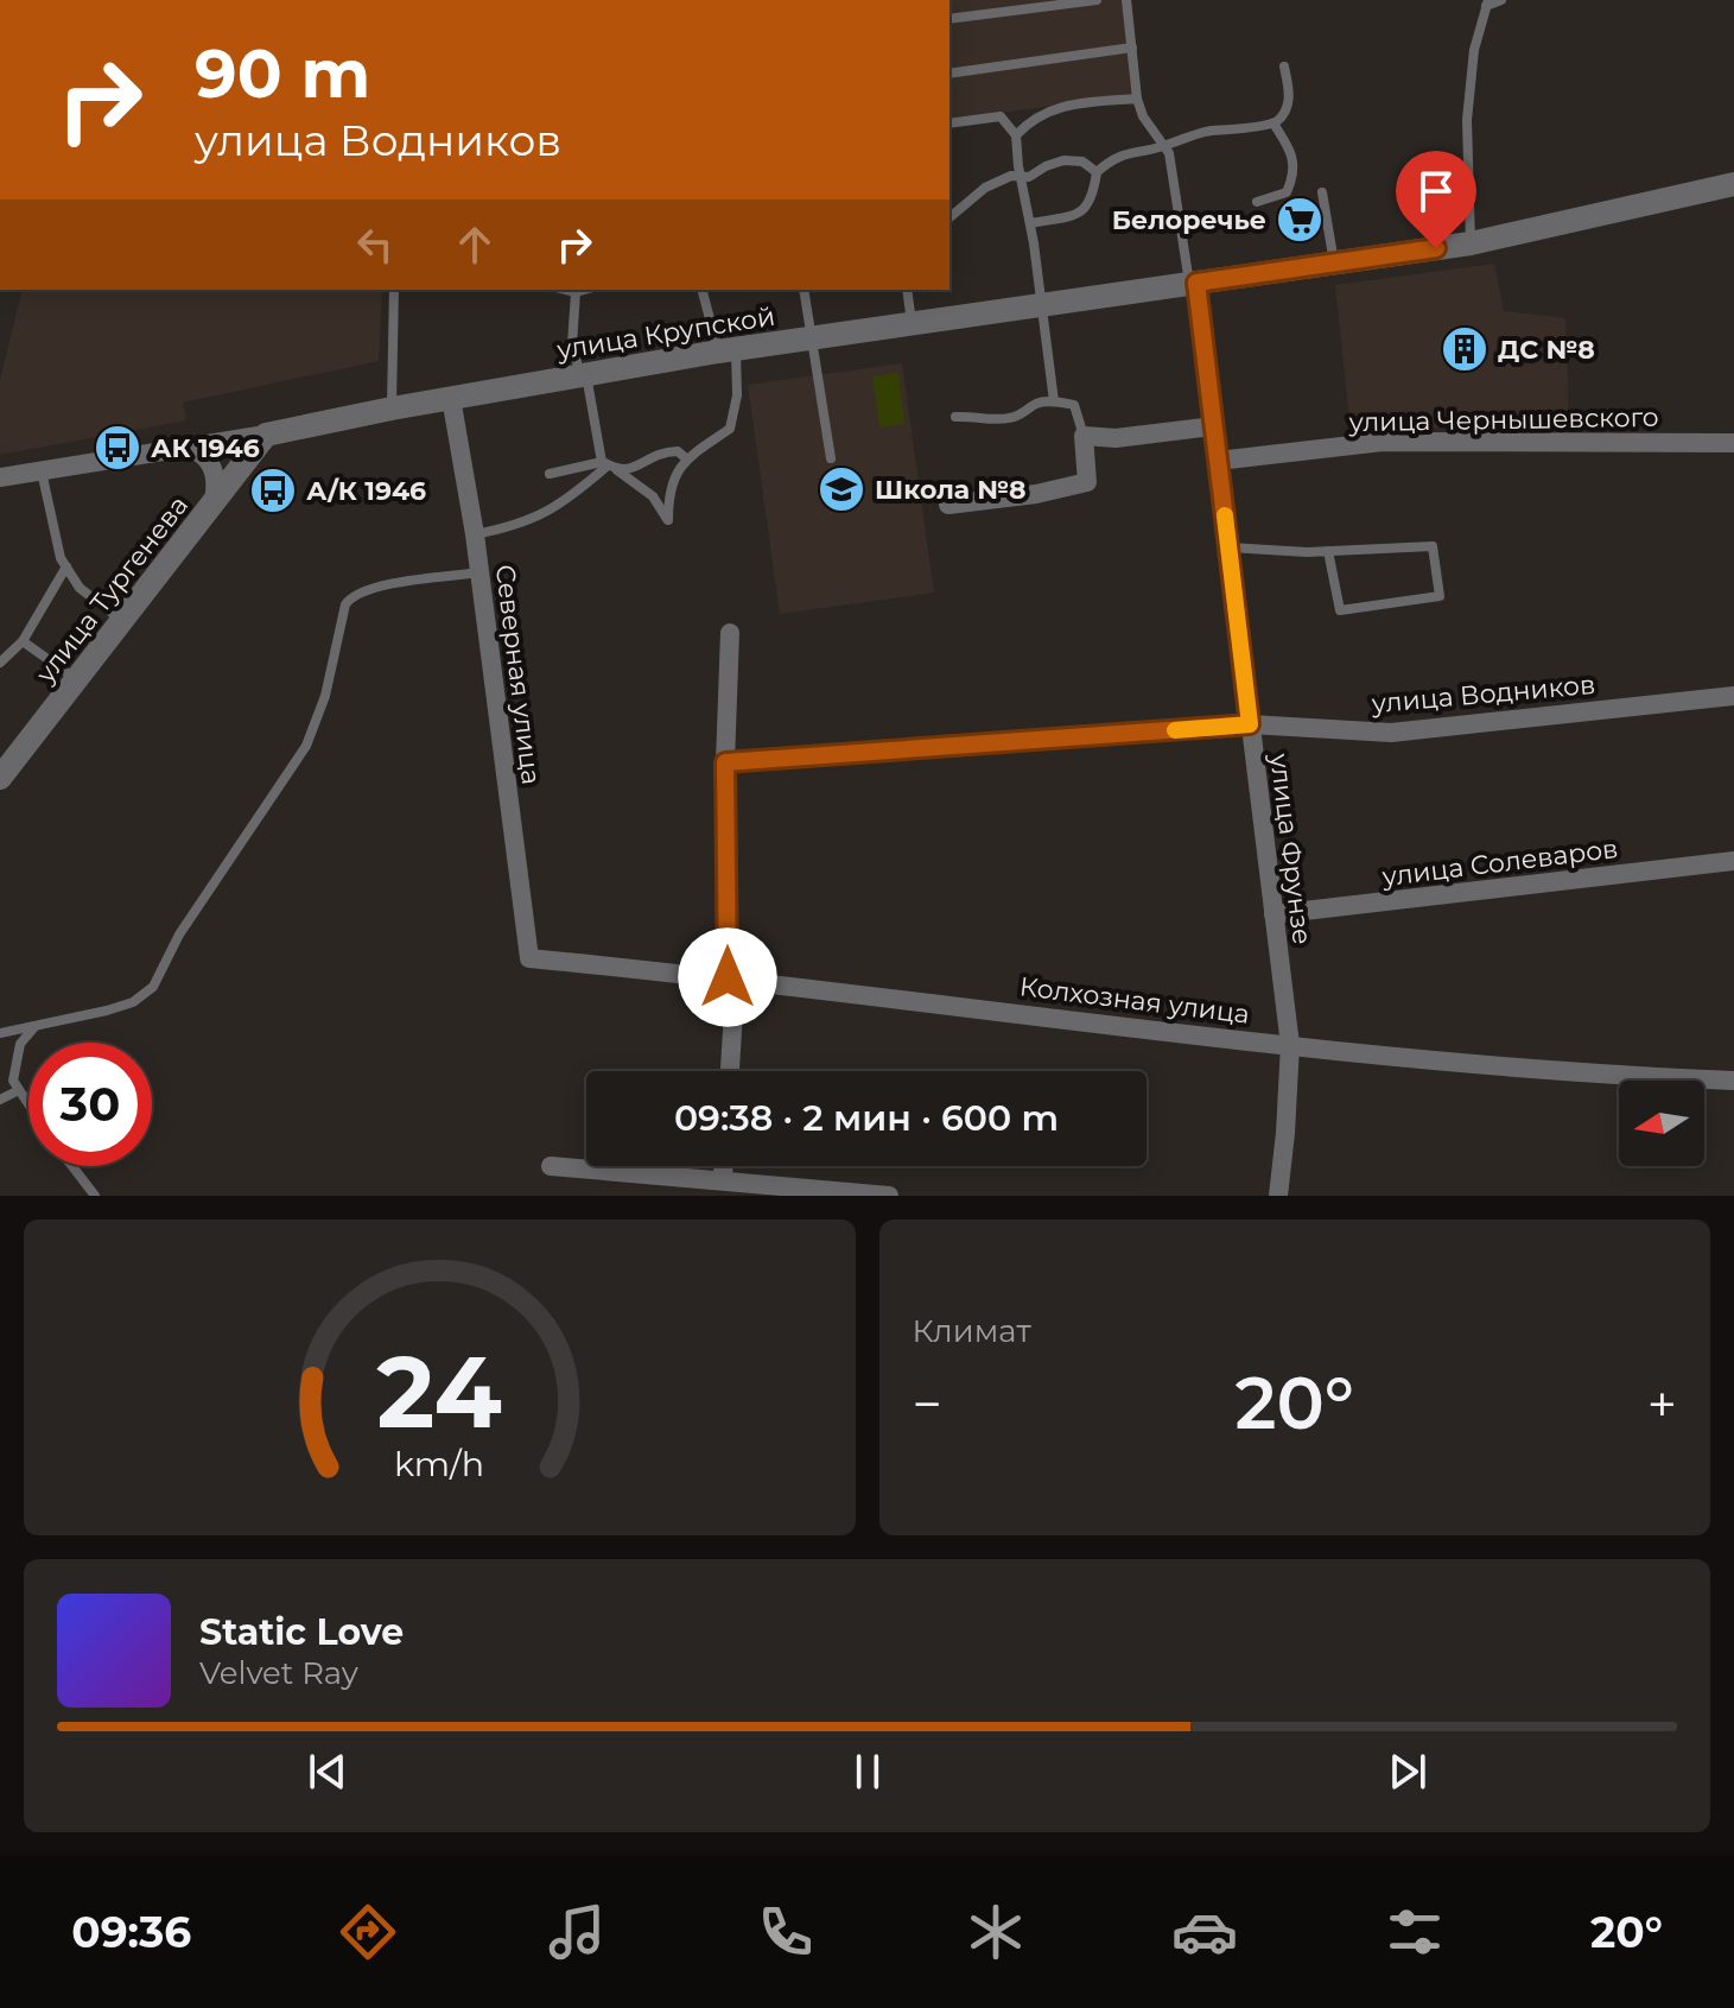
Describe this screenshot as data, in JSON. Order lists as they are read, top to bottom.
{
  "streets": {
    "street": [
      "улица Крупской",
      "улица Чернышевского",
      "улица Тургенева",
      "Северная улица",
      "улица Водников",
      "улица Фрунзе",
      "улица Солеваров",
      "Колхозная улица"
    ]
  },
  "crossings": [
    ["улица Крупской", "улица Тургенева"],
    ["улица Крупской", "Северная улица"],
    ["улица Крупской", "улица Фрунзе"],
    ["улица Чернышевского", "улица Фрунзе"],
    ["Северная улица", "Колхозная улица"],
    ["улица Водников", "улица Фрунзе"],
    ["улица Фрунзе", "улица Солеваров"],
    ["улица Фрунзе", "Колхозная улица"]
  ],
  "places": {
    "supermarket": ["Белоречье"],
    "building": ["ДС №8"],
    "bus stop": ["АК 1946", "А/К 1946"],
    "school or university": ["Школа №8"]
  },
  "north": "left",
  "page": {
    "turn": ["90 m", "улица Водников"],
    "limit": "30",
    "trip": "09:38 · 2 мин · 600 m",
    "tile": "Климат",
    "heat": ["−", "20°", "+"],
    "song": ["Static Love", "Velvet Ray"],
    "tabs": ["09:36", "20°"],
    "gauge": ["24", "km/h"]
  }
}
